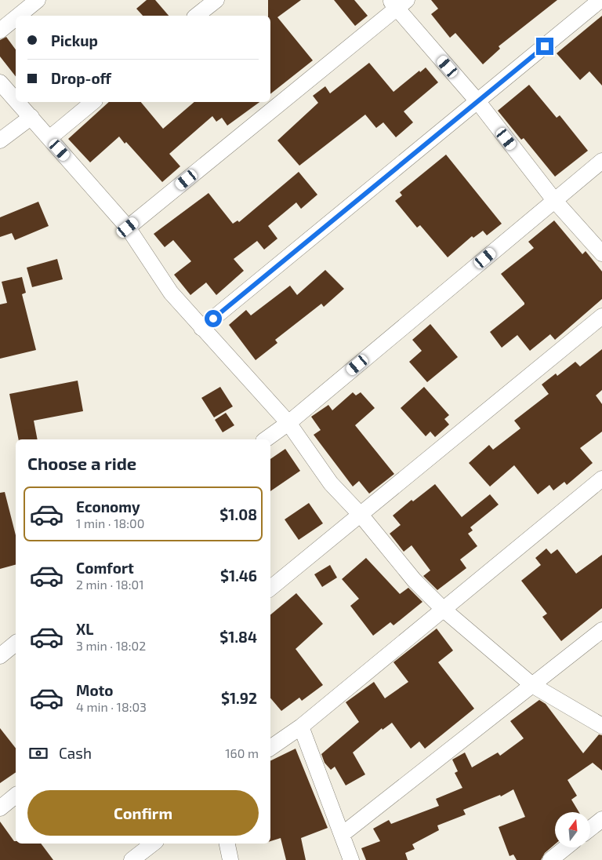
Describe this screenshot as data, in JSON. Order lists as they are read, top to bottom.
{
  "north": "top",
  "page": {
    "banner": ["Pickup", "Drop-off"],
    "heading": "Choose a ride",
    "list": [
      {
        "name": "Economy",
        "note": "1 min · 18:00",
        "value": "$1.08"
      },
      {
        "name": "Comfort",
        "note": "2 min · 18:01",
        "value": "$1.46"
      },
      {
        "name": "XL",
        "note": "3 min · 18:02",
        "value": "$1.84"
      },
      {
        "name": "Moto",
        "note": "4 min · 18:03",
        "value": "$1.92"
      }
    ],
    "pay": ["Cash", "160 m"],
    "buttons": "Confirm"
  }
}
